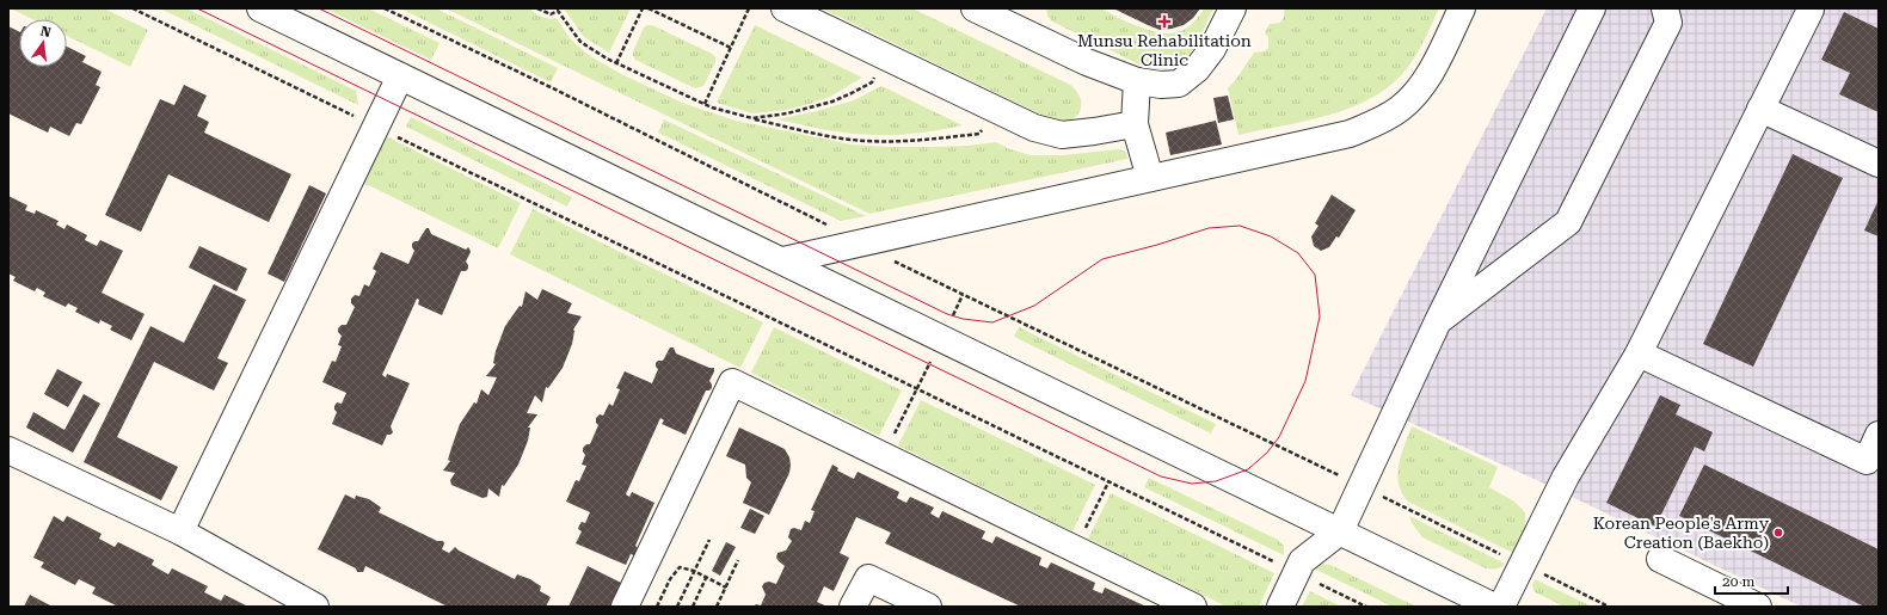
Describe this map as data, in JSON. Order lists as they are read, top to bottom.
{
  "places": {
    "health": ["Munsu Rehabilitation Clinic"],
    "other": ["Korean People's Army Creation (Baekho)"]
  },
  "scale_bar": "20 m",
  "north": "top"
}
